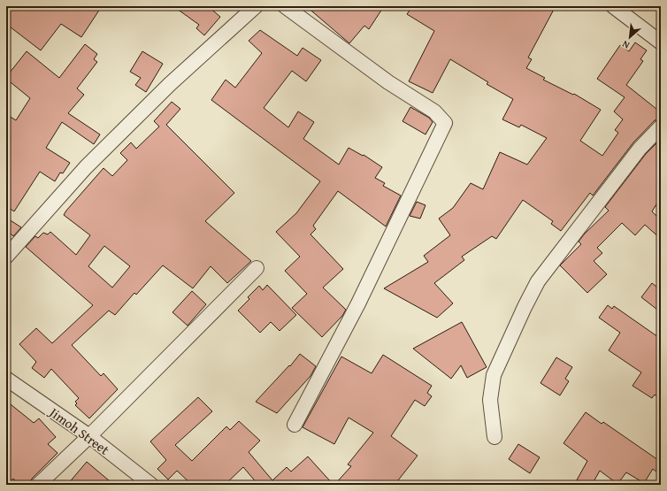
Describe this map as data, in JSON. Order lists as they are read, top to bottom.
{
  "streets": {
    "street": ["Jimoh Street"]
  },
  "north": "bottom left"
}
